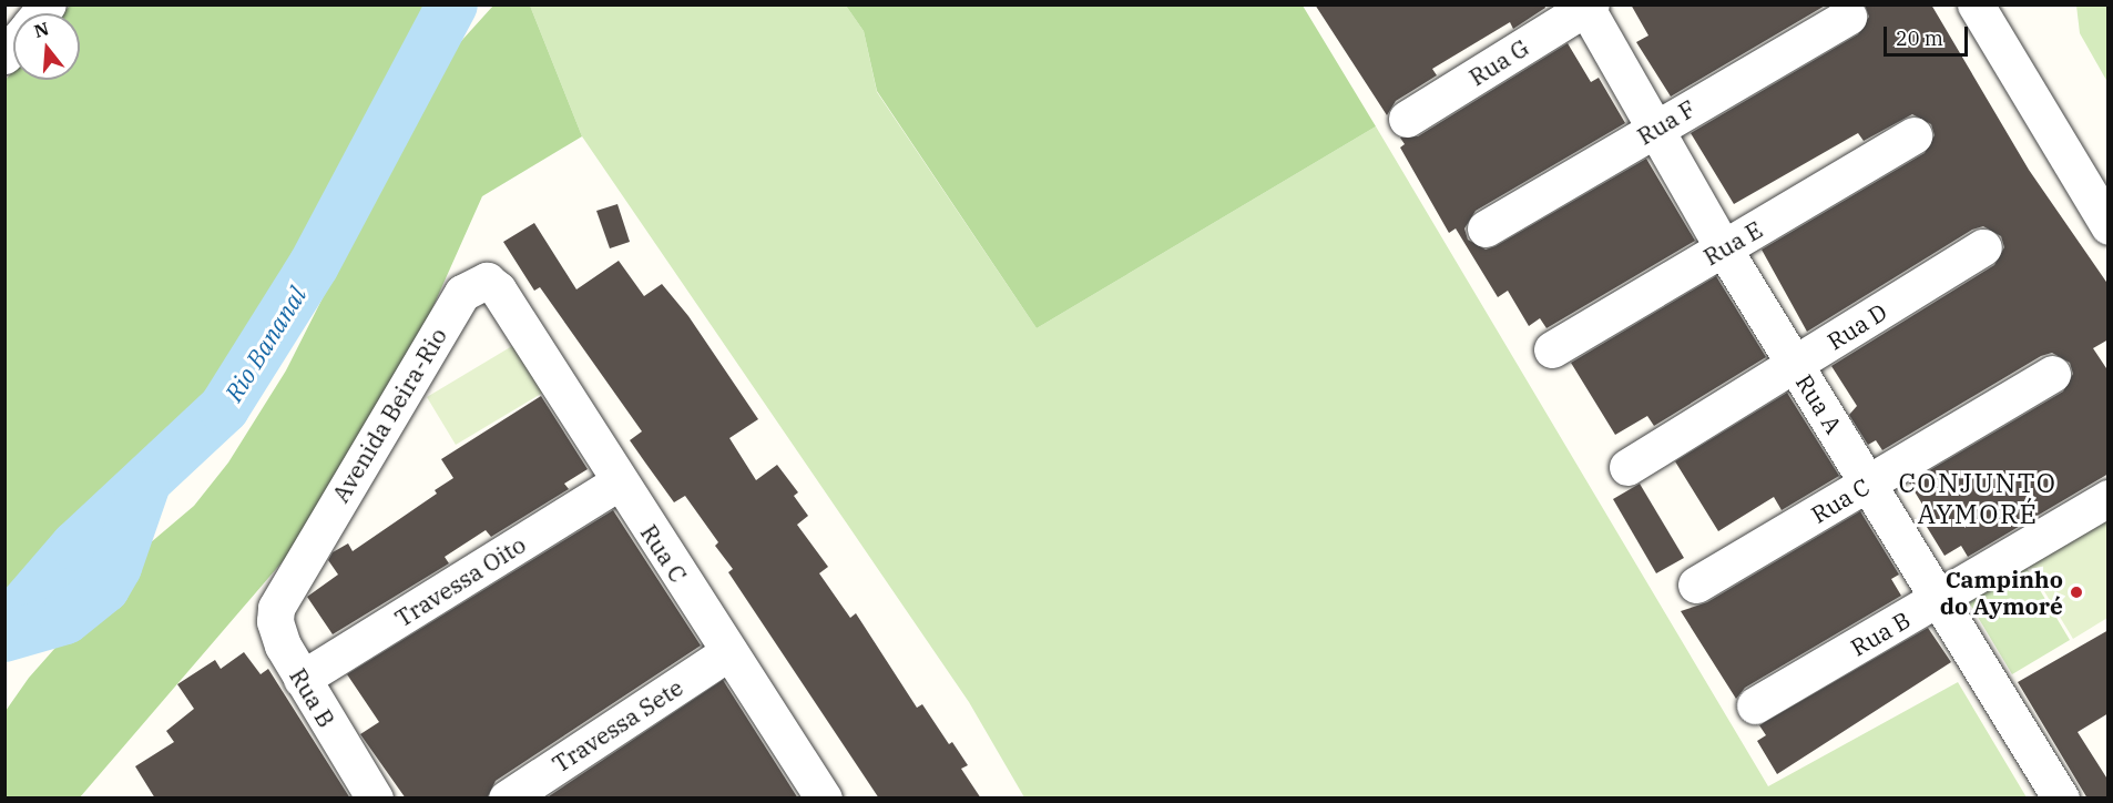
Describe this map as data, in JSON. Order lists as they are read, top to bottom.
{
  "streets": {
    "street": [
      "Rua G",
      "Rua F",
      "Rua E",
      "Rua D",
      "Rua A",
      "Avenida Beira-Rio",
      "Rua C",
      "Travessa Oito",
      "Rua B",
      "Travessa Sete"
    ]
  },
  "crossings": [
    ["Rua G", "Rua A"],
    ["Rua F", "Rua A"],
    ["Rua E", "Rua A"],
    ["Rua D", "Rua A"],
    ["Rua A", "Rua C"],
    ["Rua A", "Rua B"],
    ["Avenida Beira-Rio", "Rua C"],
    ["Avenida Beira-Rio", "Rua B"],
    ["Rua C", "Travessa Oito"],
    ["Rua C", "Travessa Sete"],
    ["Travessa Oito", "Rua B"]
  ],
  "districts": ["CONJUNTO AYMORÉ"],
  "water": ["Rio Bananal"],
  "places": ["Campinho do Aymoré"],
  "scale_bar": "20 m",
  "north": "top"
}
